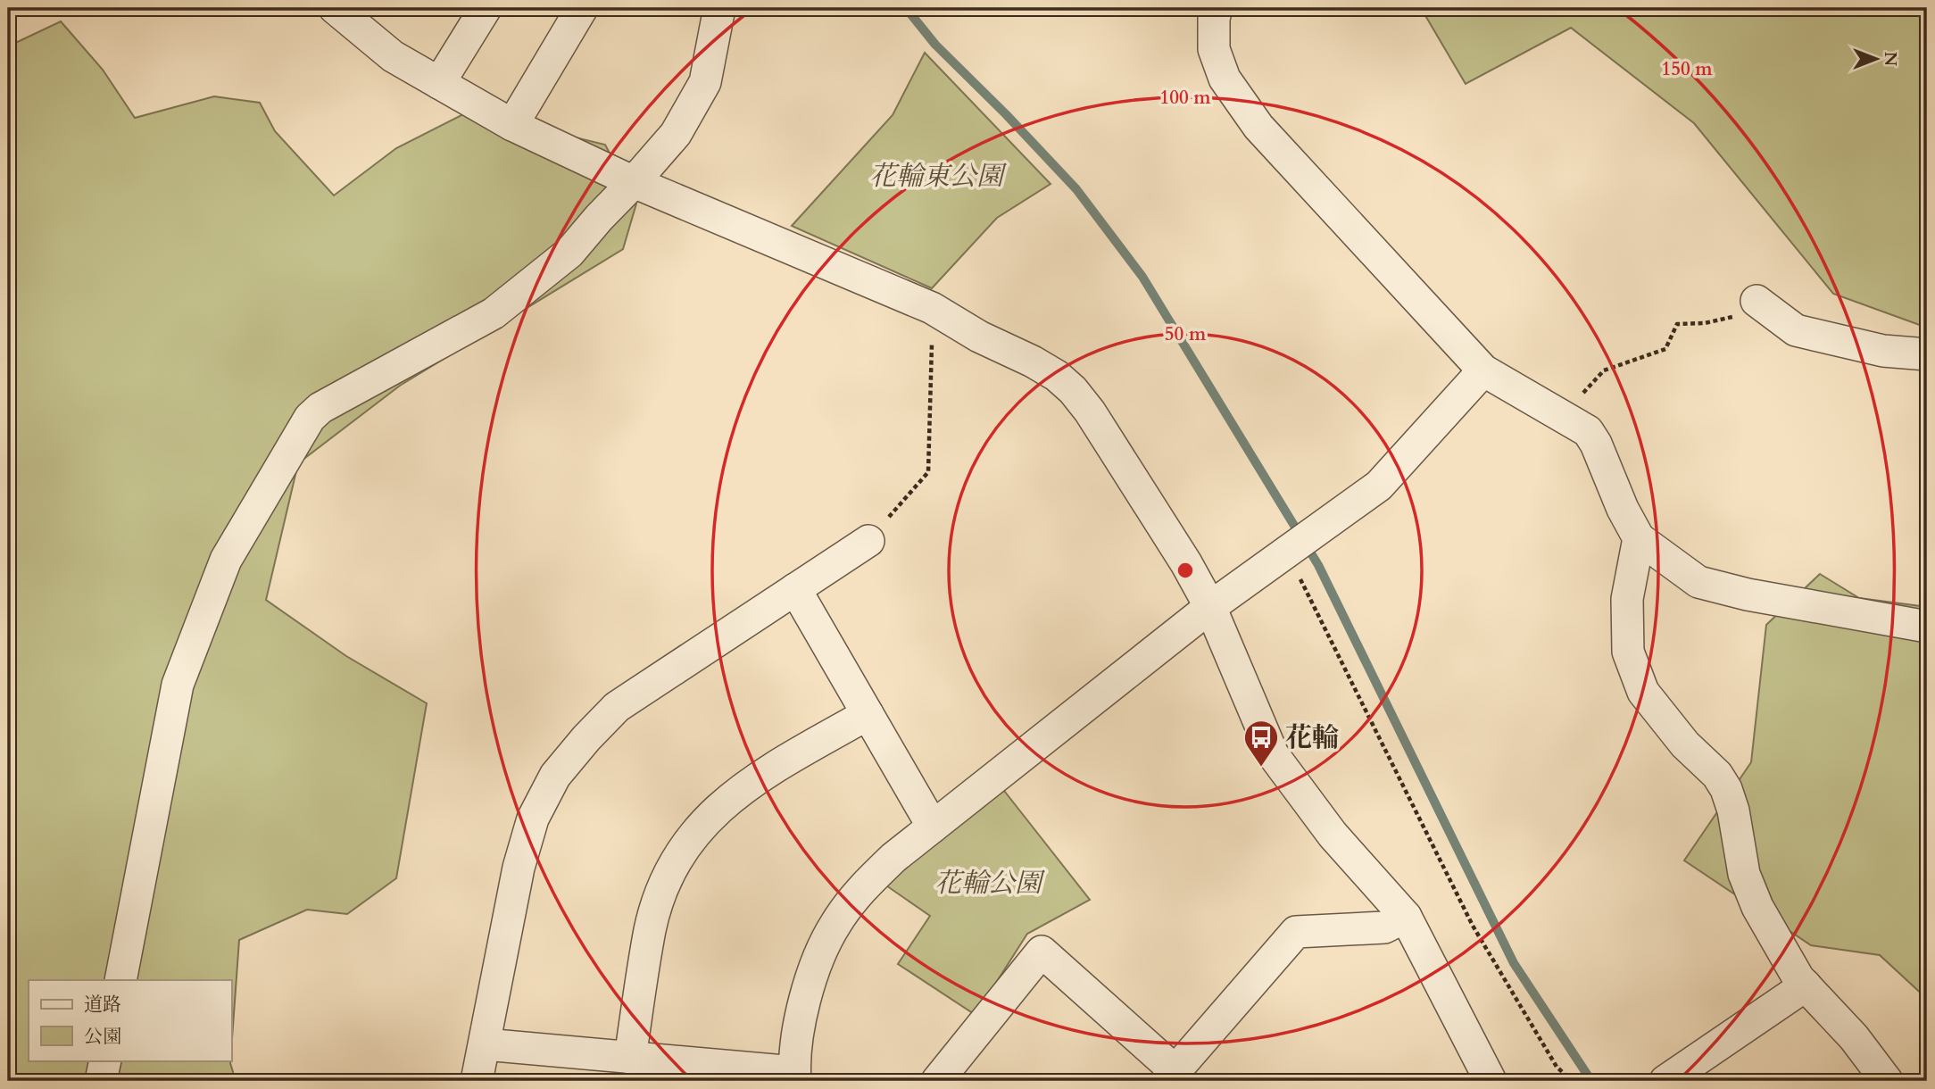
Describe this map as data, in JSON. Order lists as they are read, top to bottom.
{
  "parks": ["花輪東公園", "花輪公園"],
  "places": {
    "bus stop": ["花輪"]
  },
  "legend": ["道路", "公園"],
  "north": "right",
  "rings": ["150 m", "100 m", "50 m"]
}
